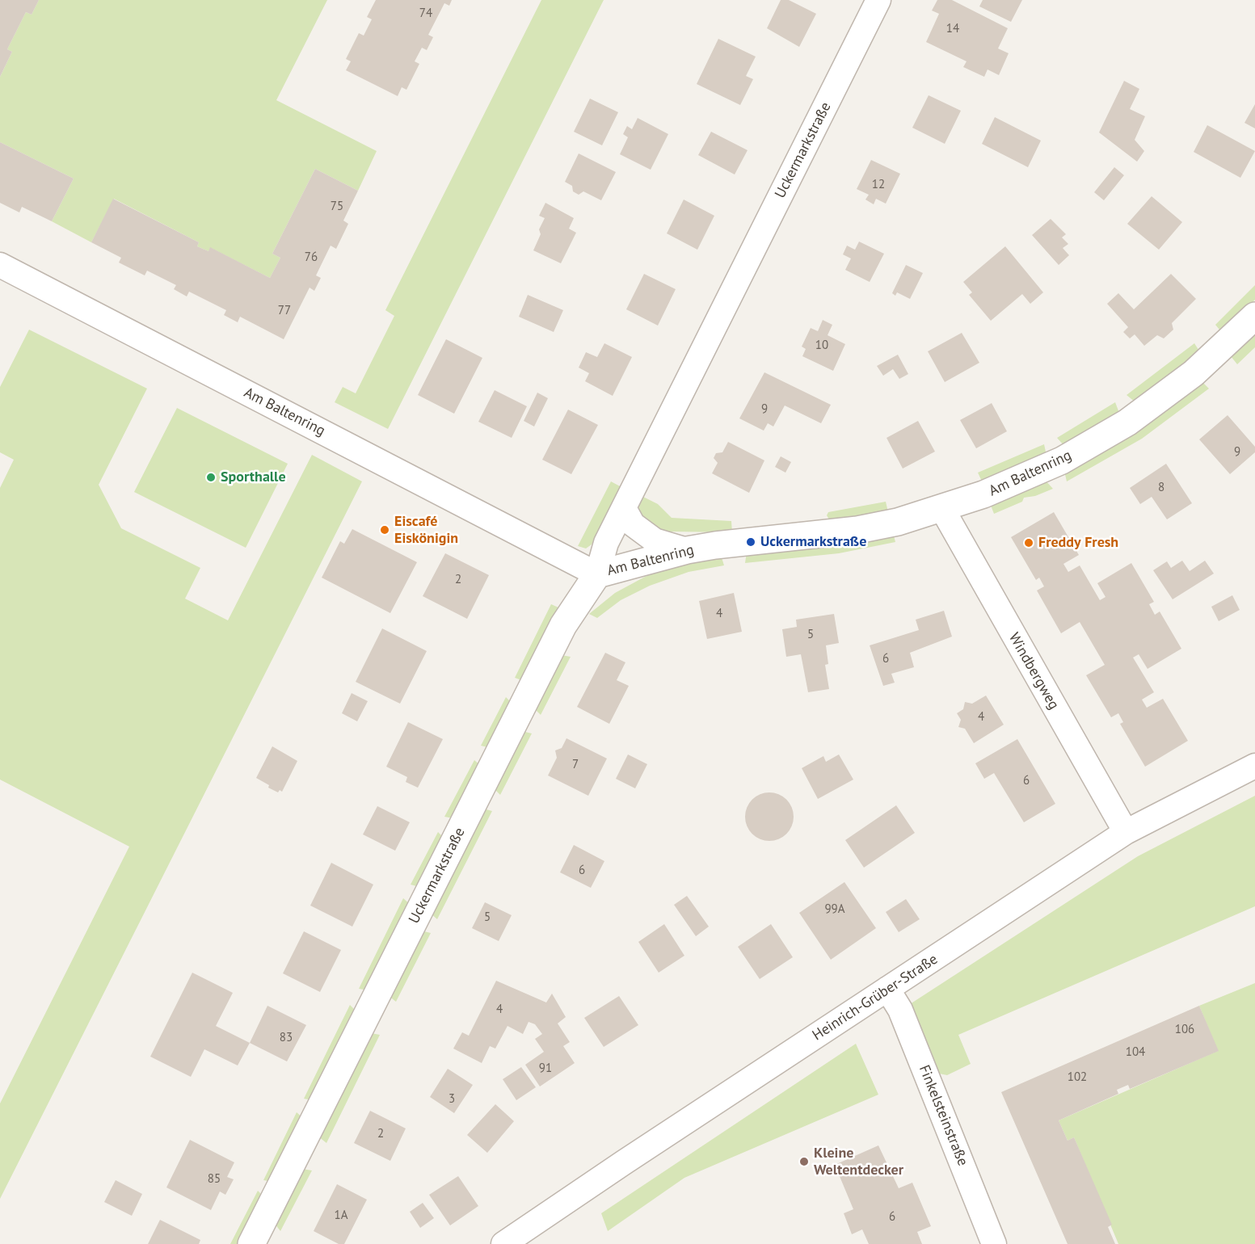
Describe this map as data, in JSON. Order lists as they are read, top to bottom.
{
  "streets": {
    "street": [
      "Uckermarkstraße",
      "Am Baltenring",
      "Windbergweg",
      "Heinrich-Grüber-Straße",
      "Finkelsteinstraße"
    ]
  },
  "crossings": [
    ["Uckermarkstraße", "Am Baltenring"],
    ["Am Baltenring", "Windbergweg"],
    ["Windbergweg", "Heinrich-Grüber-Straße"],
    ["Heinrich-Grüber-Straße", "Finkelsteinstraße"]
  ],
  "places": [
    "Sporthalle",
    "Eiscafé Eiskönigin",
    "Uckermarkstraße",
    "Freddy Fresh",
    "Kleine Weltentdecker"
  ],
  "house_numbers": [
    "74",
    "14",
    "12",
    "75",
    "76",
    "77",
    "10",
    "9",
    "9",
    "8",
    "2",
    "4",
    "5",
    "6",
    "4",
    "7",
    "6",
    "6",
    "99A",
    "5",
    "4",
    "106",
    "83",
    "104",
    "91",
    "102",
    "3",
    "2",
    "85",
    "1A",
    "6"
  ]
}
